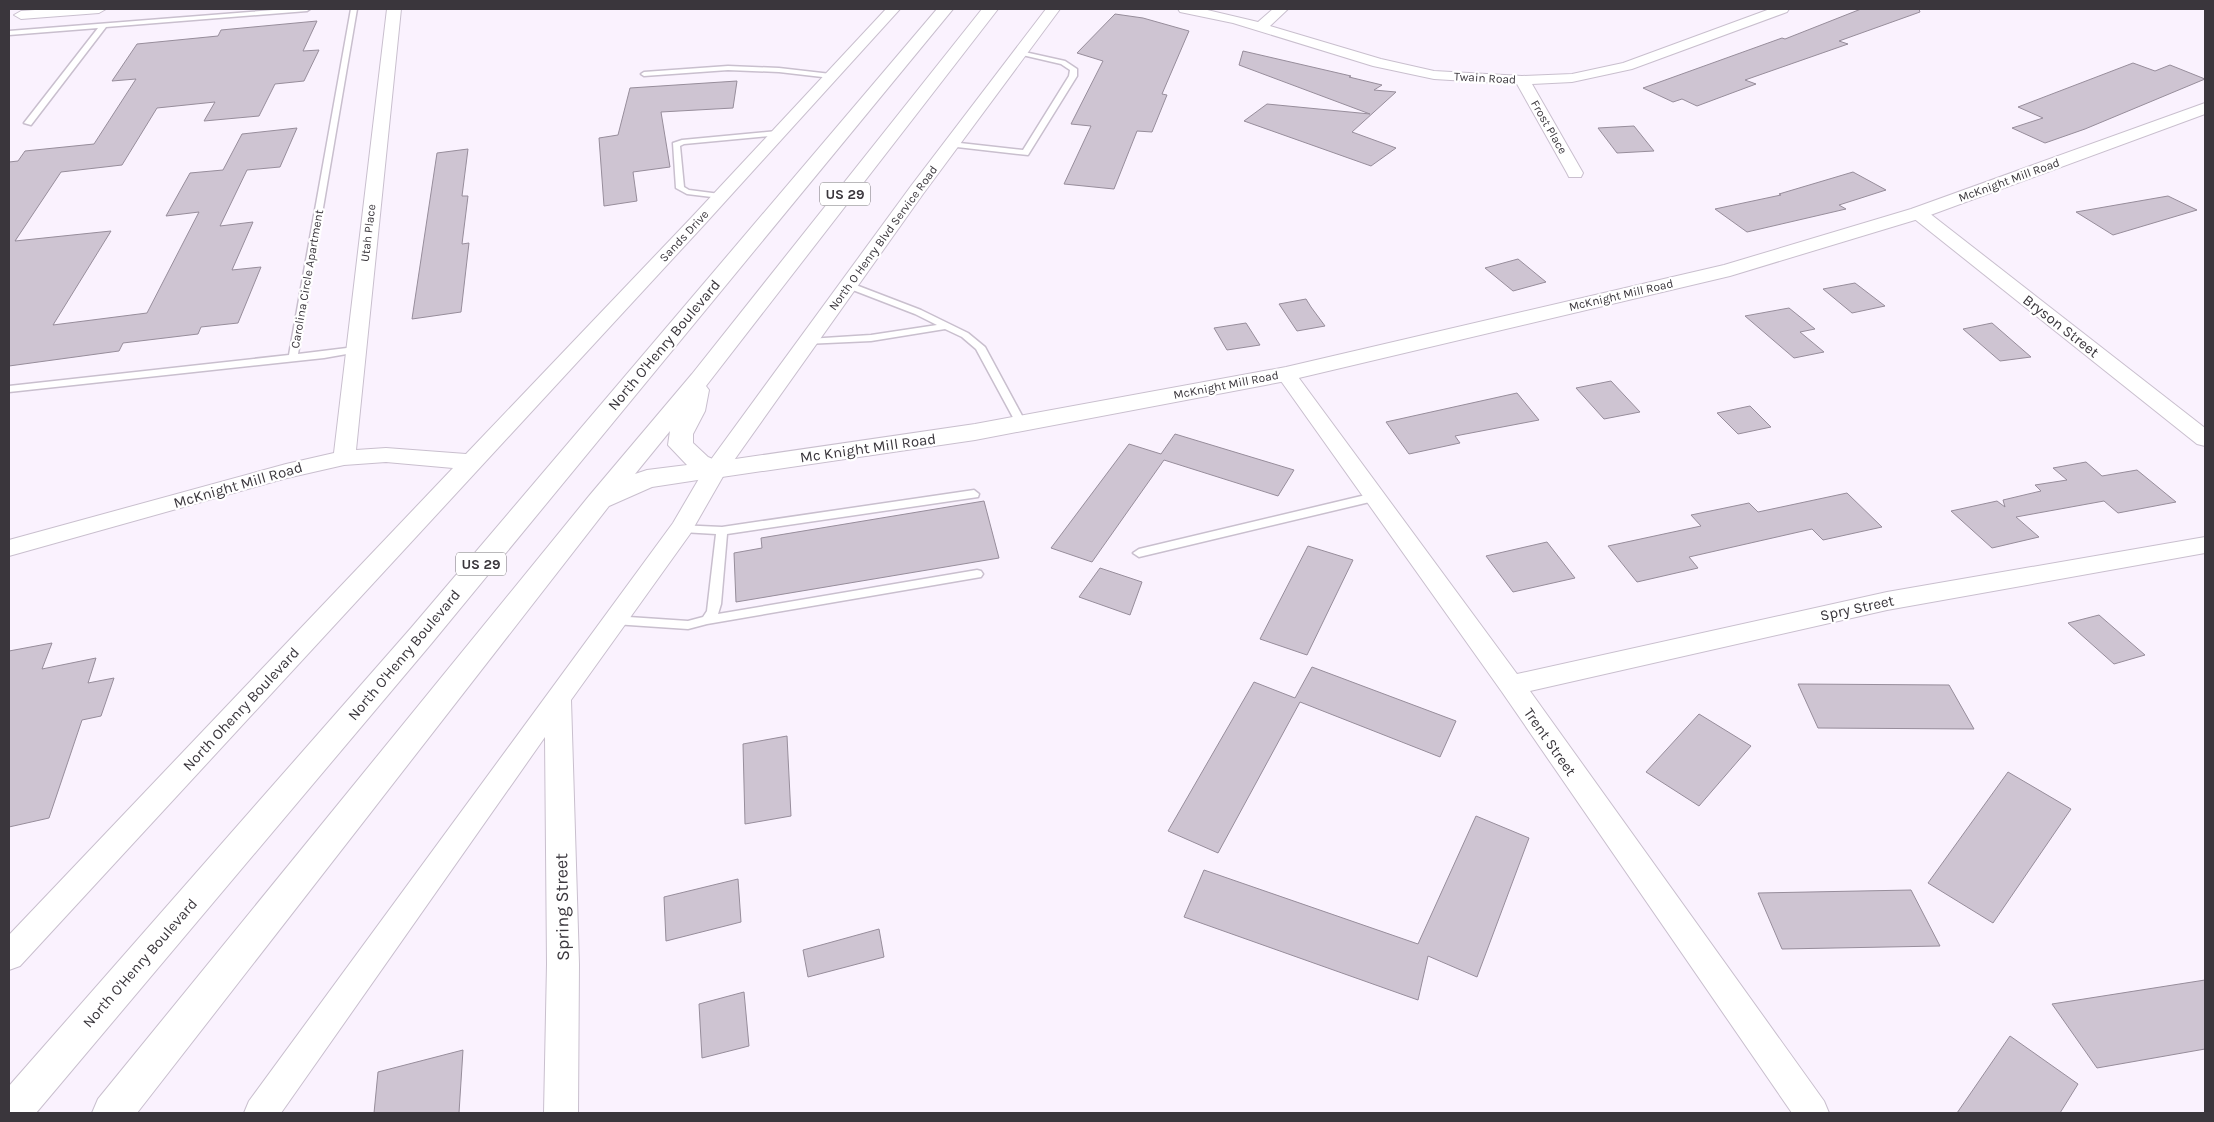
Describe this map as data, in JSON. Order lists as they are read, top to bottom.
{
  "streets": {
    "main road": [
      "McKnight Mill Road",
      "US 29",
      "North O'Henry Boulevard",
      "Mc Knight Mill Road"
    ],
    "street": [
      "Twain Road",
      "Frost Place",
      "Utah Place",
      "Sands Drive",
      "North O Henry Blvd Service Road",
      "Bryson Street",
      "Spry Street",
      "North Ohenry Boulevard",
      "Trent Street",
      "Spring Street"
    ],
    "lane": ["Carolina Circle Apartment"]
  },
  "crossings": [
    ["Twain Road", "Frost Place"],
    ["McKnight Mill Road", "Utah Place"],
    ["McKnight Mill Road", "Sands Drive"],
    ["McKnight Mill Road", "Bryson Street"],
    ["McKnight Mill Road", "Mc Knight Mill Road"],
    ["McKnight Mill Road", "North Ohenry Boulevard"],
    ["McKnight Mill Road", "Trent Street"],
    ["US 29", "Mc Knight Mill Road"],
    ["Sands Drive", "North Ohenry Boulevard"],
    ["North O Henry Blvd Service Road", "Mc Knight Mill Road"],
    ["Spry Street", "Trent Street"]
  ]
}
